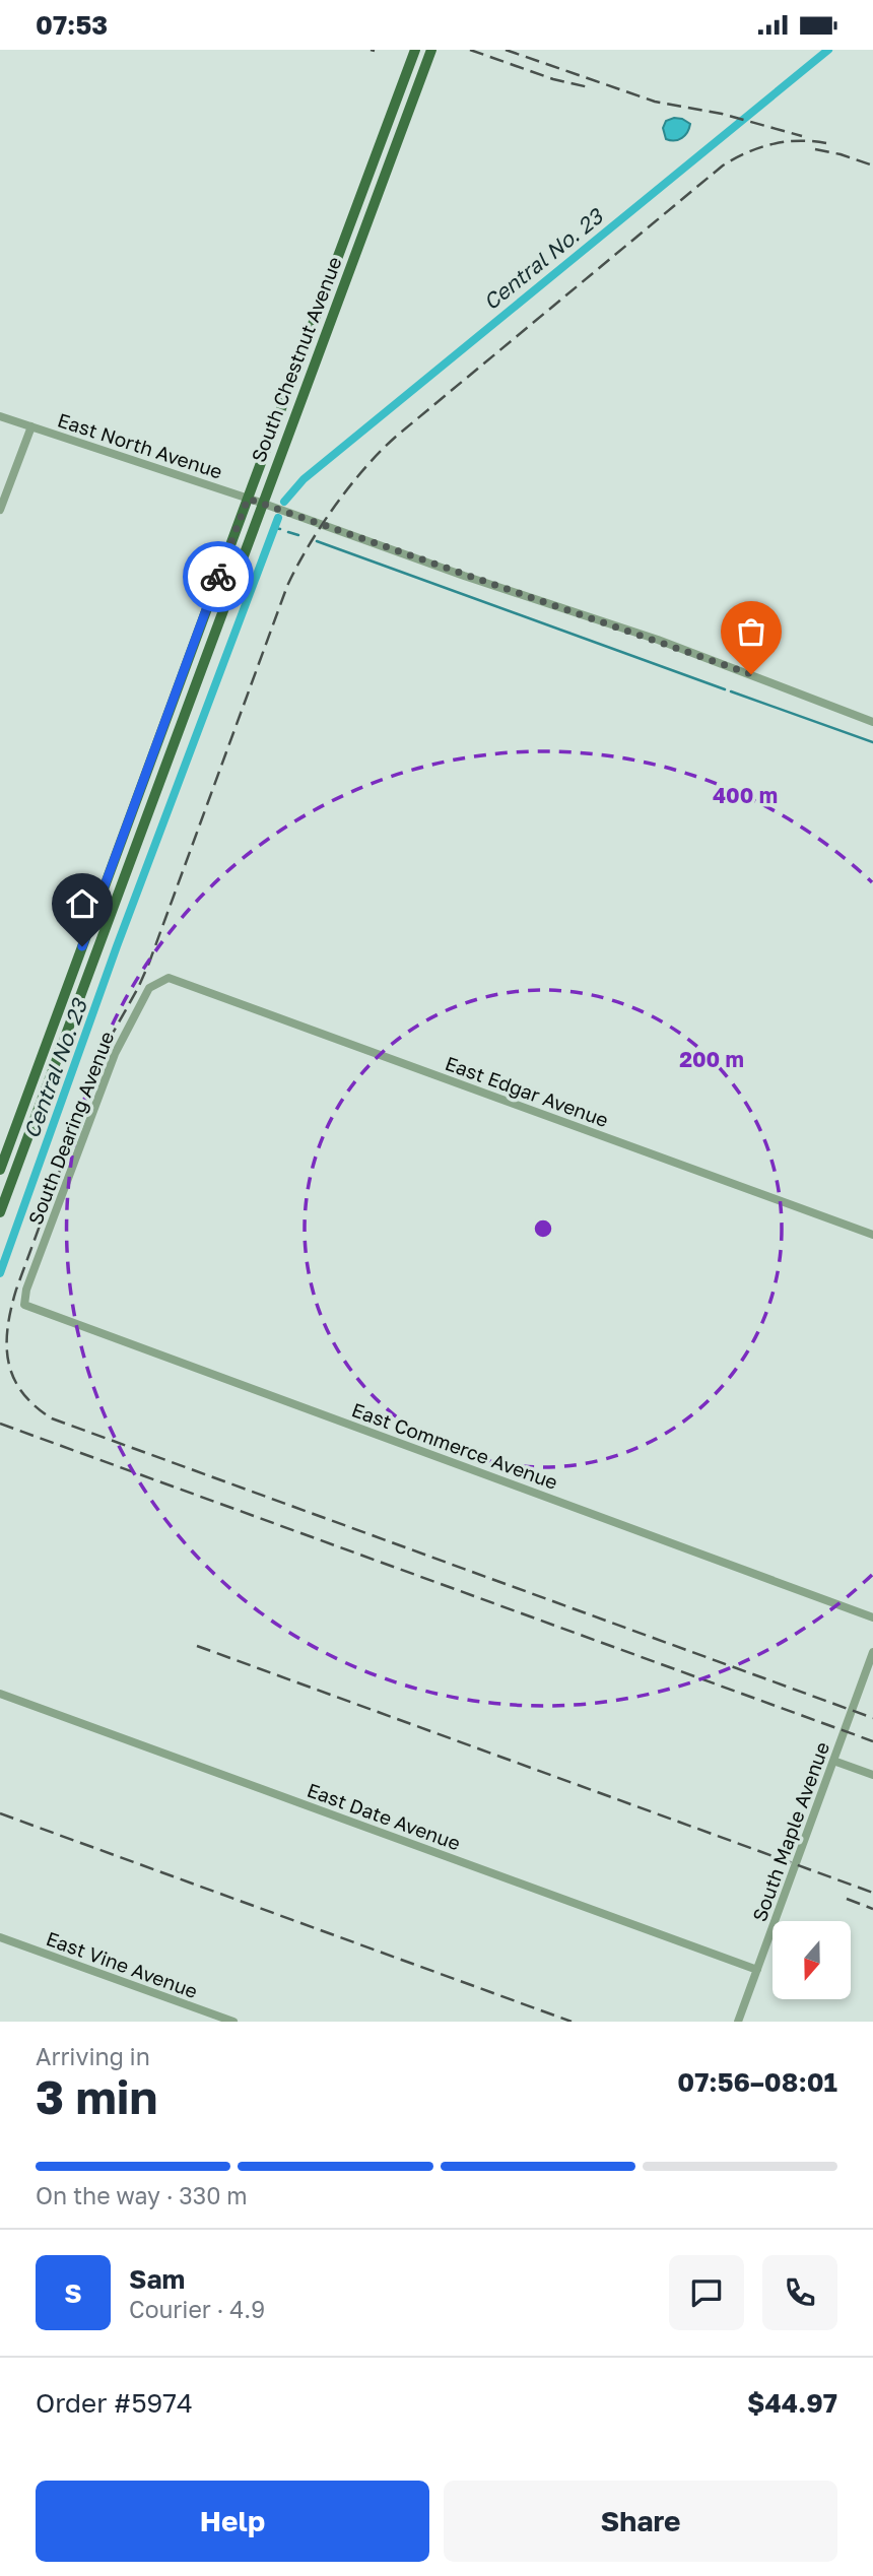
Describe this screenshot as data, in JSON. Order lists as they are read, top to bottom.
{
  "streets": {
    "main road": ["South Chestnut Avenue"],
    "street": [
      "East North Avenue",
      "East Edgar Avenue",
      "South Dearing Avenue",
      "East Commerce Avenue",
      "East Date Avenue",
      "South Maple Avenue",
      "East Vine Avenue"
    ]
  },
  "crossings": [
    ["South Chestnut Avenue", "East North Avenue"],
    ["East Edgar Avenue", "South Dearing Avenue"],
    ["South Dearing Avenue", "East Commerce Avenue"],
    ["East Date Avenue", "South Maple Avenue"]
  ],
  "water": ["Central No. 23"],
  "north": "bottom",
  "page": {
    "status": "07:53",
    "heading": ["3 min", "Arriving in", "07:56–08:01"],
    "panel": [
      "Sam",
      "Courier · 4.9",
      "Order #5974",
      "$44.97"
    ],
    "bar": "On the way · 330 m",
    "round": "S",
    "buttons": ["Help", "Share"]
  },
  "rings": ["400 m", "200 m"]
}
